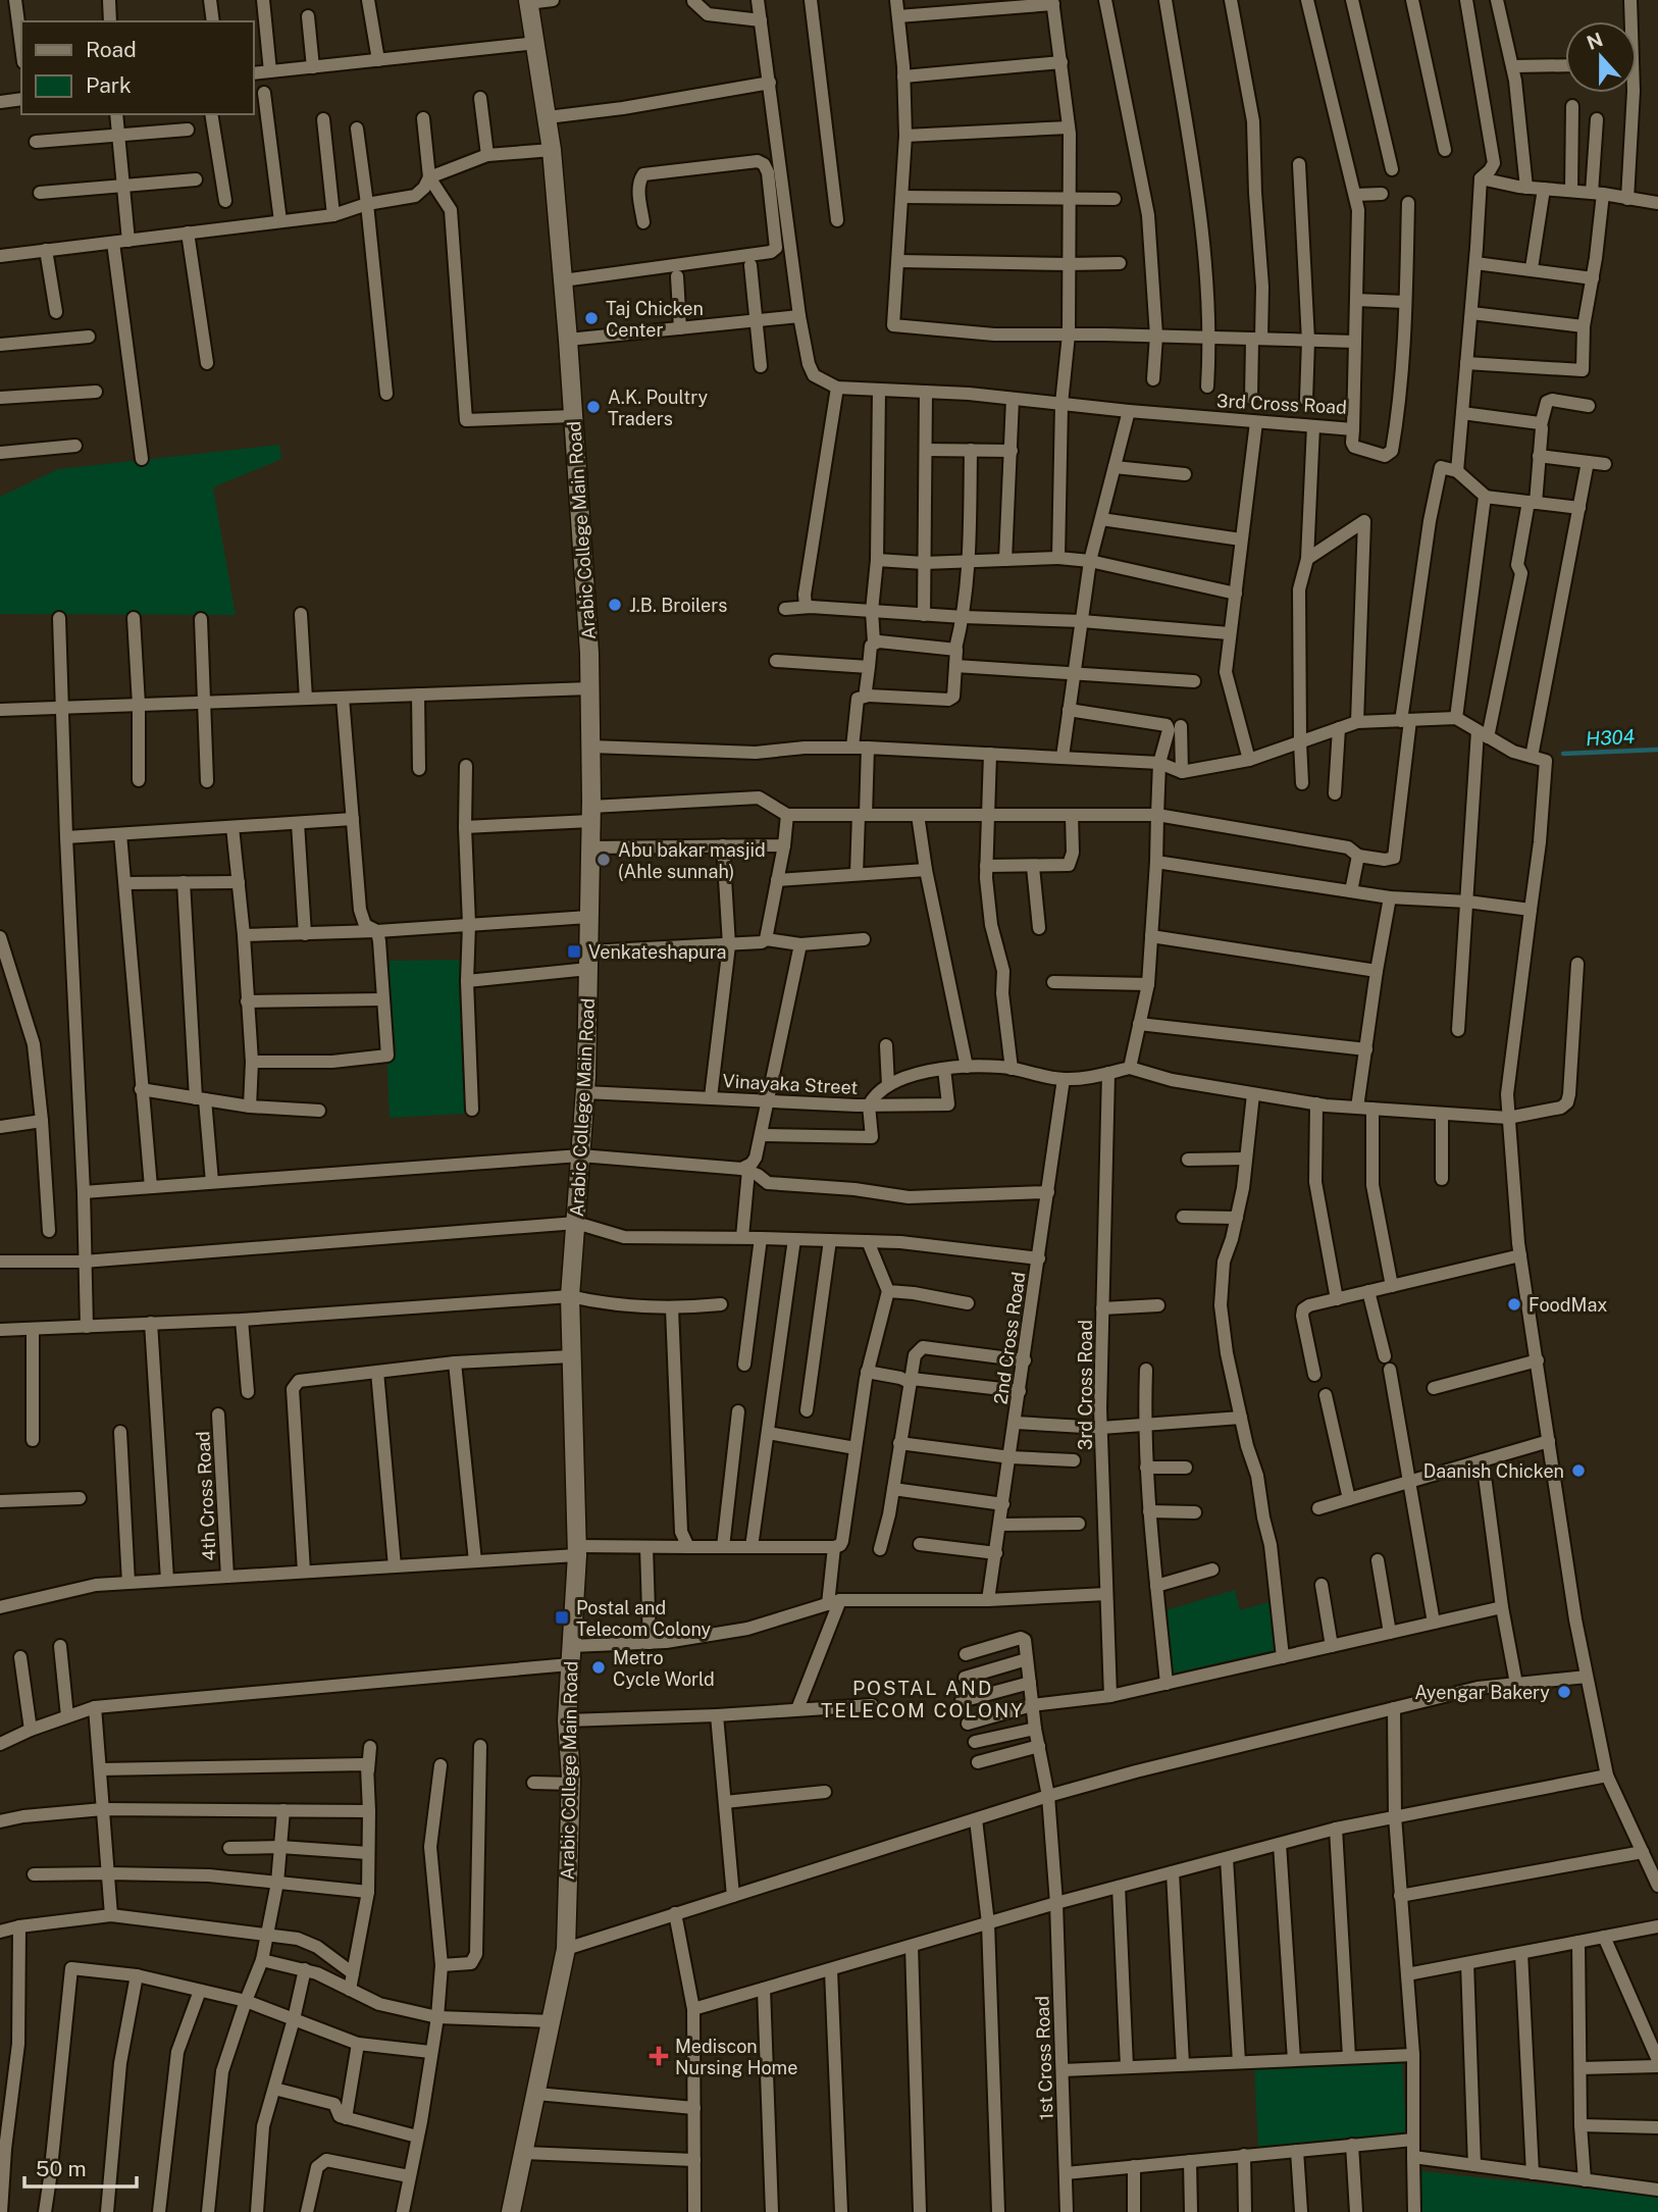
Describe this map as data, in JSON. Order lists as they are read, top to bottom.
{
  "streets": {
    "main road": ["Arabic College Main Road"],
    "street": [
      "3rd Cross Road",
      "Vinayaka Street",
      "2nd Cross Road",
      "4th Cross Road",
      "1st Cross Road"
    ]
  },
  "crossings": [
    ["3rd Cross Road", "Vinayaka Street"],
    ["Arabic College Main Road", "Vinayaka Street"],
    ["Vinayaka Street", "2nd Cross Road"]
  ],
  "districts": ["POSTAL AND TELECOM COLONY"],
  "water": ["H304"],
  "places": {
    "other": [
      "Taj Chicken Center",
      "A.K. Poultry Traders",
      "J.B. Broilers",
      "Abu bakar masjid (Ahle sunnah)",
      "FoodMax",
      "Daanish Chicken",
      "Metro Cycle World",
      "Ayengar Bakery"
    ],
    "transit": ["Venkateshapura", "Postal and Telecom Colony"],
    "health": ["Mediscon Nursing Home"]
  },
  "legend": ["Road", "Park"],
  "scale_bar": "50 m",
  "north": "top"
}
